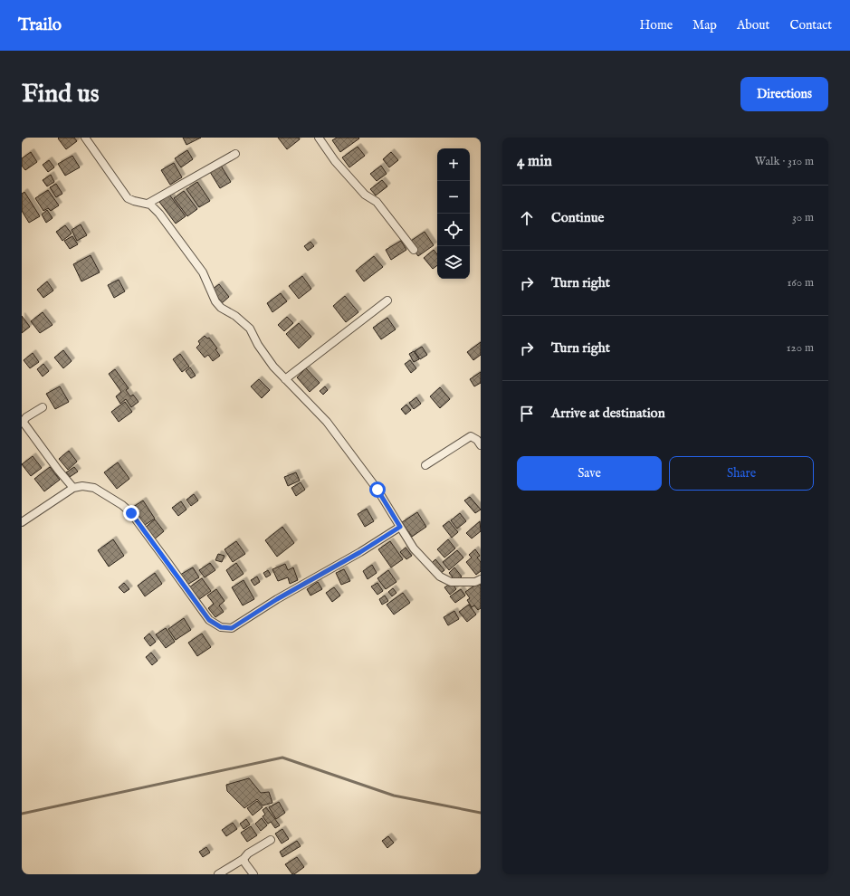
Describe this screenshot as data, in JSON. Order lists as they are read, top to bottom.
{
  "page": {
    "header": "Trailo",
    "nav": [
      "Home",
      "Map",
      "About",
      "Contact"
    ],
    "buttons": [
      "Directions",
      ["Save", "Share"]
    ],
    "title": "Find us",
    "heading": ["4 min", "Walk · 310 m"],
    "map_buttons": ["+", "−"],
    "list": [
      ["Continue", "30 m"],
      ["Turn right", "160 m"],
      ["Turn right", "120 m"],
      "Arrive at destination"
    ]
  }
}
